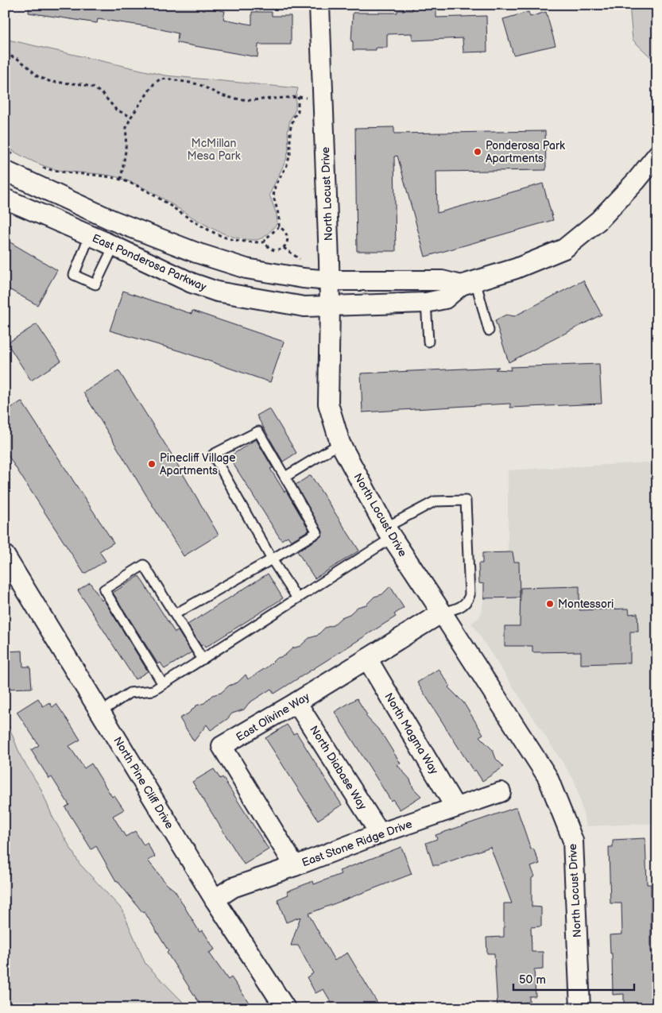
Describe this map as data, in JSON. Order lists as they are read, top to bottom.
{
  "streets": {
    "street": [
      "North Locust Drive",
      "East Ponderosa Parkway",
      "East Olivine Way",
      "North Magma Way",
      "North Diabase Way",
      "North Pine Cliff Drive",
      "East Stone Ridge Drive"
    ]
  },
  "crossings": [
    ["North Locust Drive", "East Ponderosa Parkway"],
    ["North Locust Drive", "East Olivine Way"],
    ["East Olivine Way", "North Magma Way"],
    ["East Olivine Way", "North Diabase Way"],
    ["East Olivine Way", "East Stone Ridge Drive"],
    ["North Magma Way", "East Stone Ridge Drive"],
    ["North Diabase Way", "East Stone Ridge Drive"],
    ["North Pine Cliff Drive", "East Stone Ridge Drive"]
  ],
  "parks": ["McMillan Mesa Park"],
  "places": ["Ponderosa Park Apartments", "Pinecliff Village Apartments", "Montessori"],
  "scale_bar": "50 m"
}
